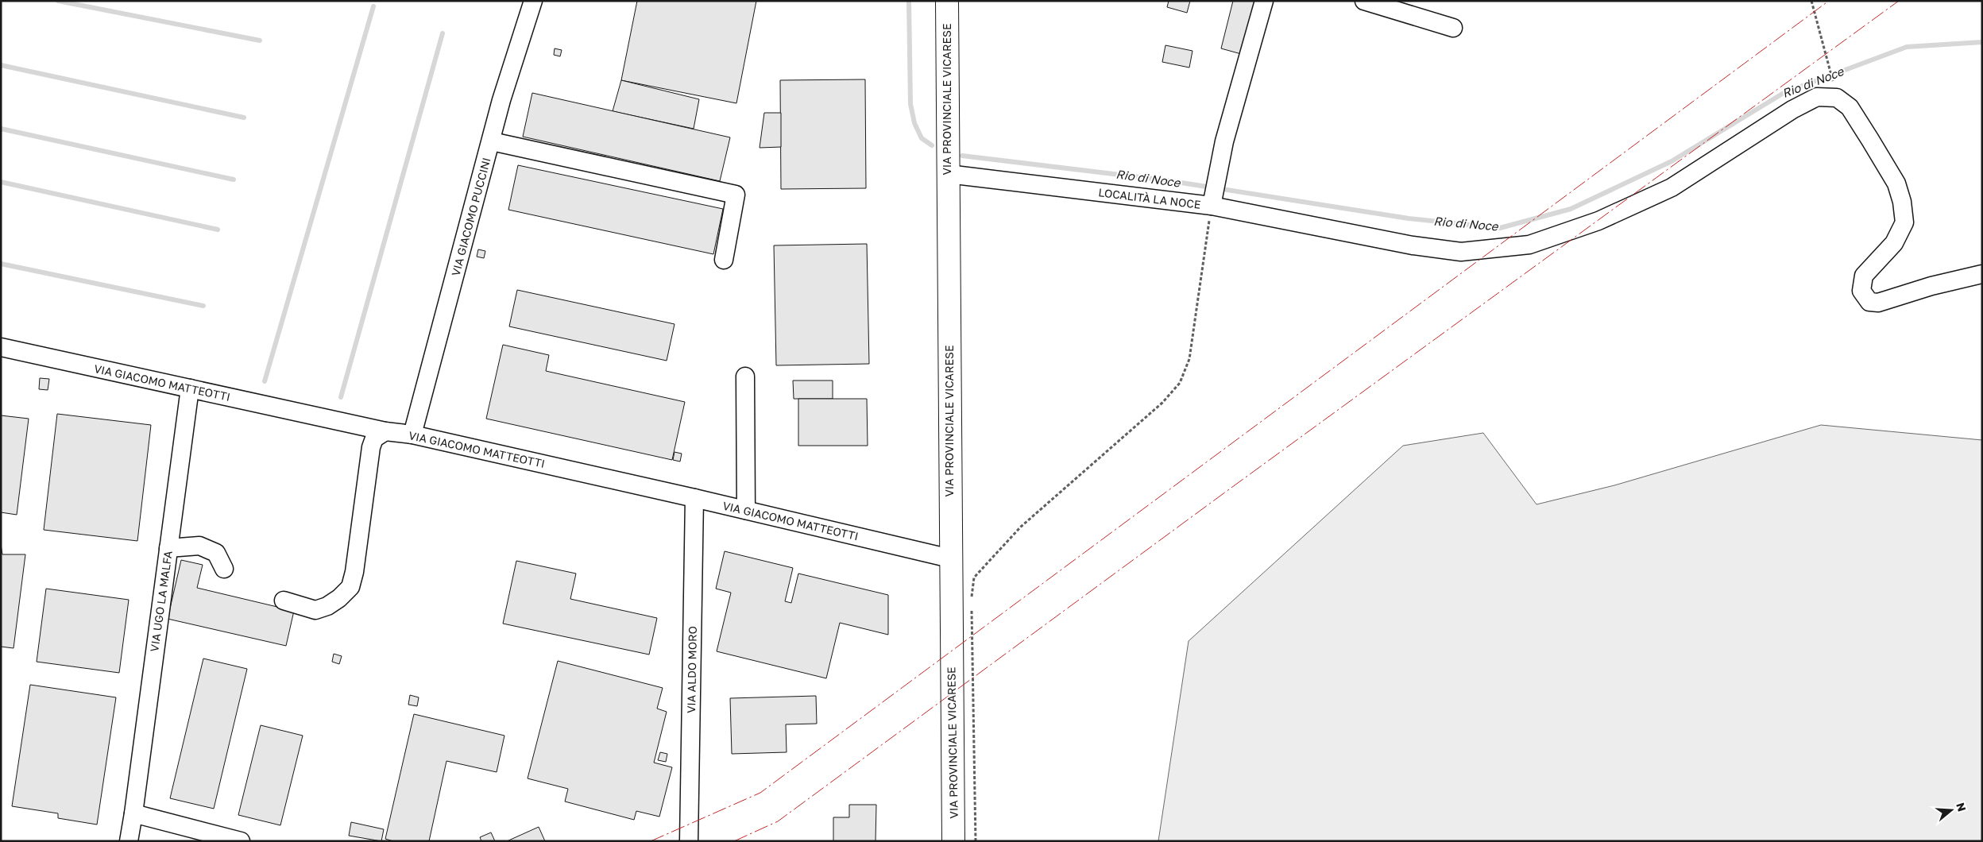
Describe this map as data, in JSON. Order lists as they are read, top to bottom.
{
  "streets": {
    "main road": ["VIA PROVINCIALE VICARESE"],
    "street": [
      "LOCALITÀ LA NOCE",
      "VIA GIACOMO PUCCINI",
      "VIA GIACOMO MATTEOTTI",
      "VIA UGO LA MALFA",
      "VIA ALDO MORO"
    ]
  },
  "crossings": [
    ["VIA PROVINCIALE VICARESE", "LOCALITÀ LA NOCE"],
    ["VIA PROVINCIALE VICARESE", "VIA GIACOMO MATTEOTTI"],
    ["VIA GIACOMO PUCCINI", "VIA GIACOMO MATTEOTTI"],
    ["VIA GIACOMO MATTEOTTI", "VIA UGO LA MALFA"],
    ["VIA GIACOMO MATTEOTTI", "VIA ALDO MORO"]
  ],
  "water": ["Rio di Noce"],
  "north": "right"
}
